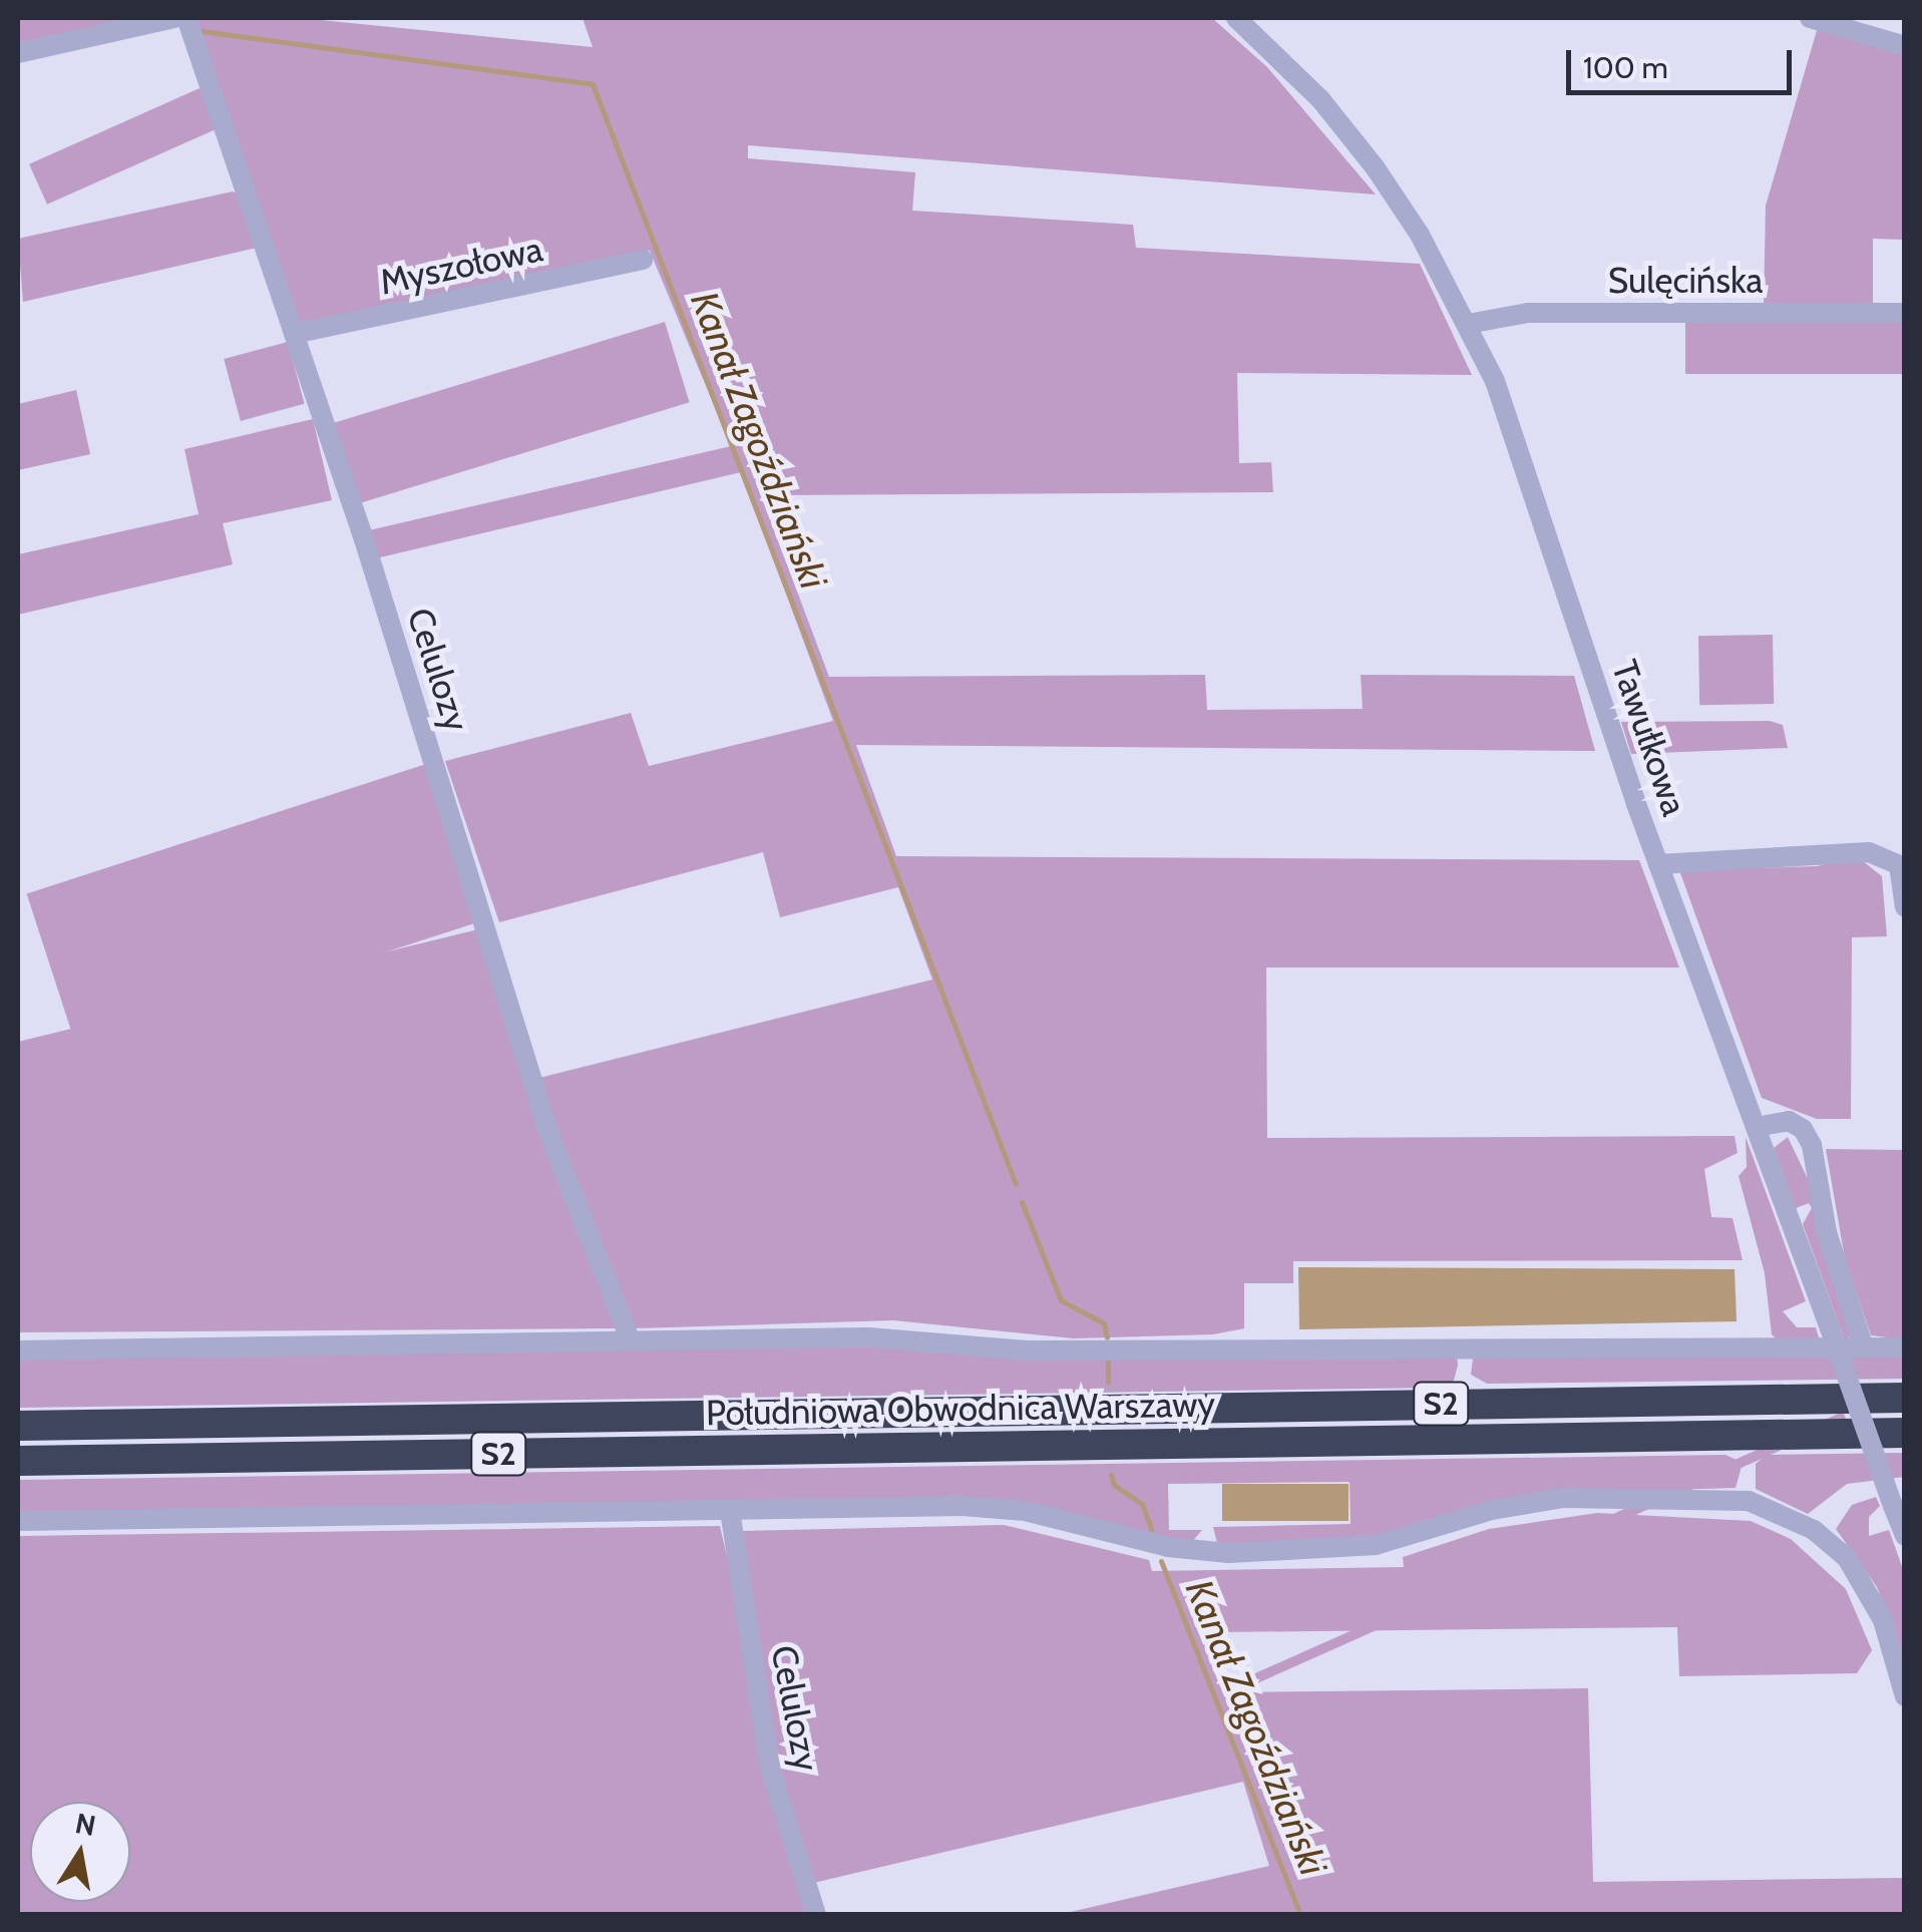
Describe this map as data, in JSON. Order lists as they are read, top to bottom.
{
  "streets": {
    "highway": ["S2", "Południowa Obwodnica Warszawy"],
    "street": [
      "Myszołowa",
      "Sulęcińska",
      "Celulozy",
      "Tawułkowa"
    ]
  },
  "crossings": [
    ["Myszołowa", "Celulozy"],
    ["Sulęcińska", "Tawułkowa"]
  ],
  "water": ["Kanał Zagoździański"],
  "scale_bar": "100 m",
  "north": "top"
}
